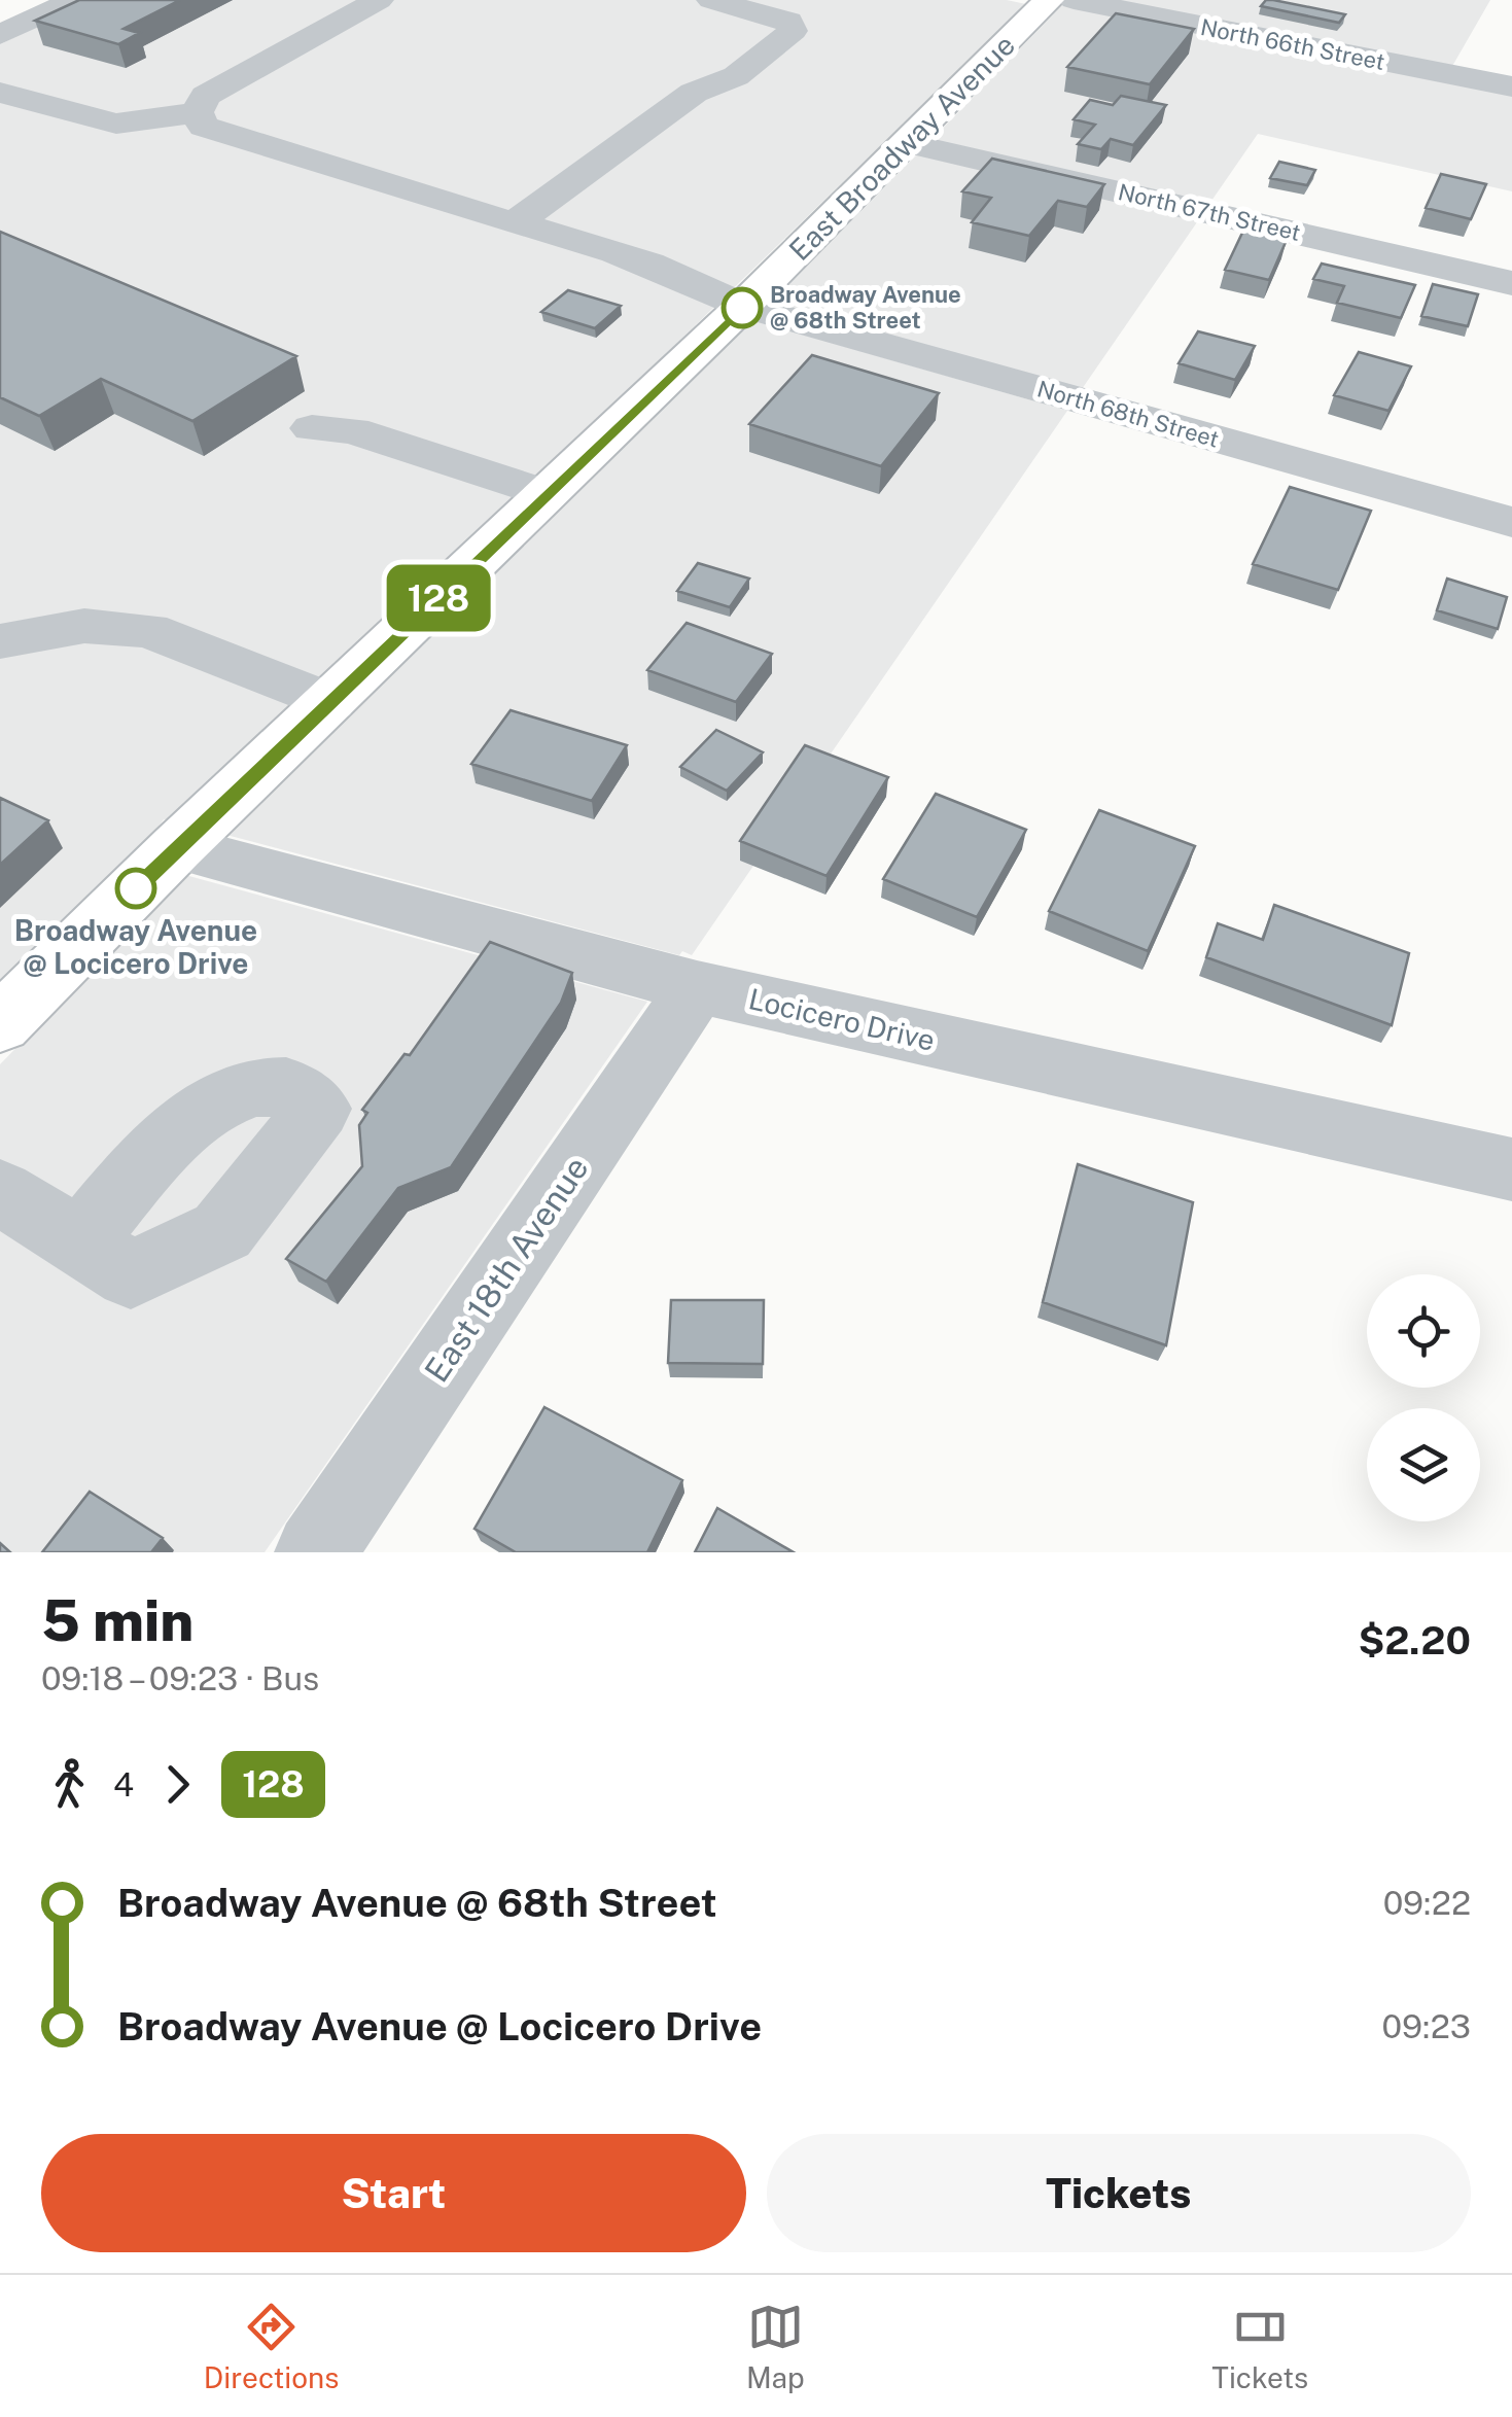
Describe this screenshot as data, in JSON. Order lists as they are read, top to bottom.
{
  "streets": {
    "main road": ["East Broadway Avenue"],
    "street": [
      "North 66th Street",
      "North 67th Street",
      "North 68th Street",
      "Locicero Drive",
      "East 18th Avenue"
    ]
  },
  "crossings": [
    ["North 66th Street", "East Broadway Avenue"],
    ["East Broadway Avenue", "North 67th Street"],
    ["East Broadway Avenue", "North 68th Street"],
    ["East Broadway Avenue", "Locicero Drive"],
    ["Locicero Drive", "East 18th Avenue"]
  ],
  "places": ["Broadway Avenue @ 68th Street", "Broadway Avenue @ Locicero Drive"],
  "lines": ["bus line 128"],
  "page": {
    "on_map": "128",
    "heading": ["5 min", "09:18 – 09:23 · Bus", "$2.20"],
    "legs": ["4", "128"],
    "list": [
      {
        "name": "Broadway Avenue @ 68th Street",
        "value": "09:22"
      },
      {
        "name": "Broadway Avenue @ Locicero Drive",
        "value": "09:23"
      }
    ],
    "buttons": ["Start", "Tickets"],
    "tabs": ["Directions", "Map", "Tickets"]
  }
}
